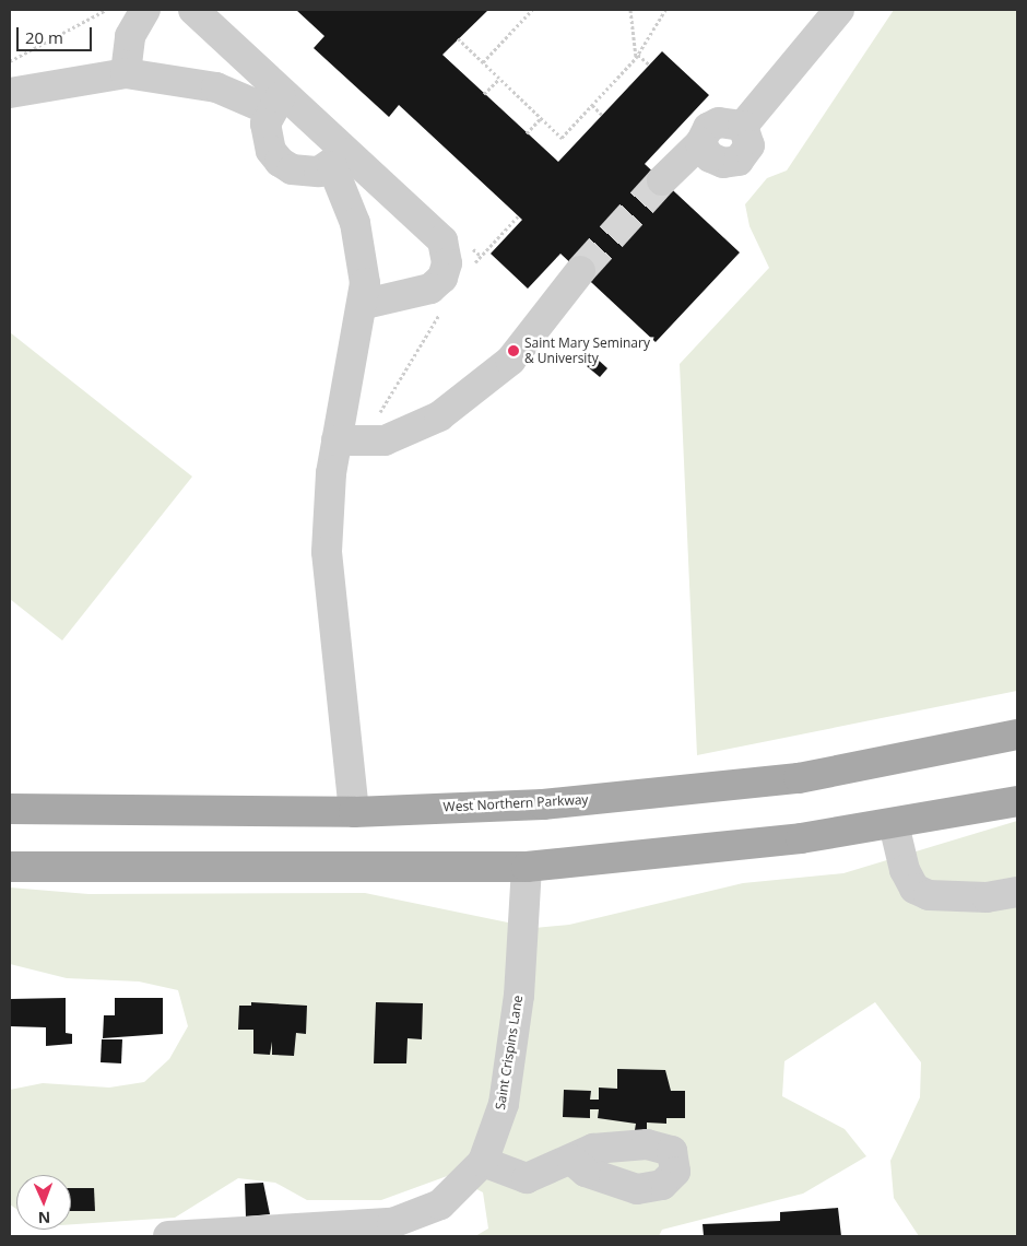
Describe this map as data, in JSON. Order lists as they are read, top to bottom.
{
  "streets": {
    "main road": ["West Northern Parkway"],
    "street": ["Saint Crispins Lane"]
  },
  "places": ["Saint Mary Seminary & University"],
  "scale_bar": "20 m",
  "north": "bottom"
}
